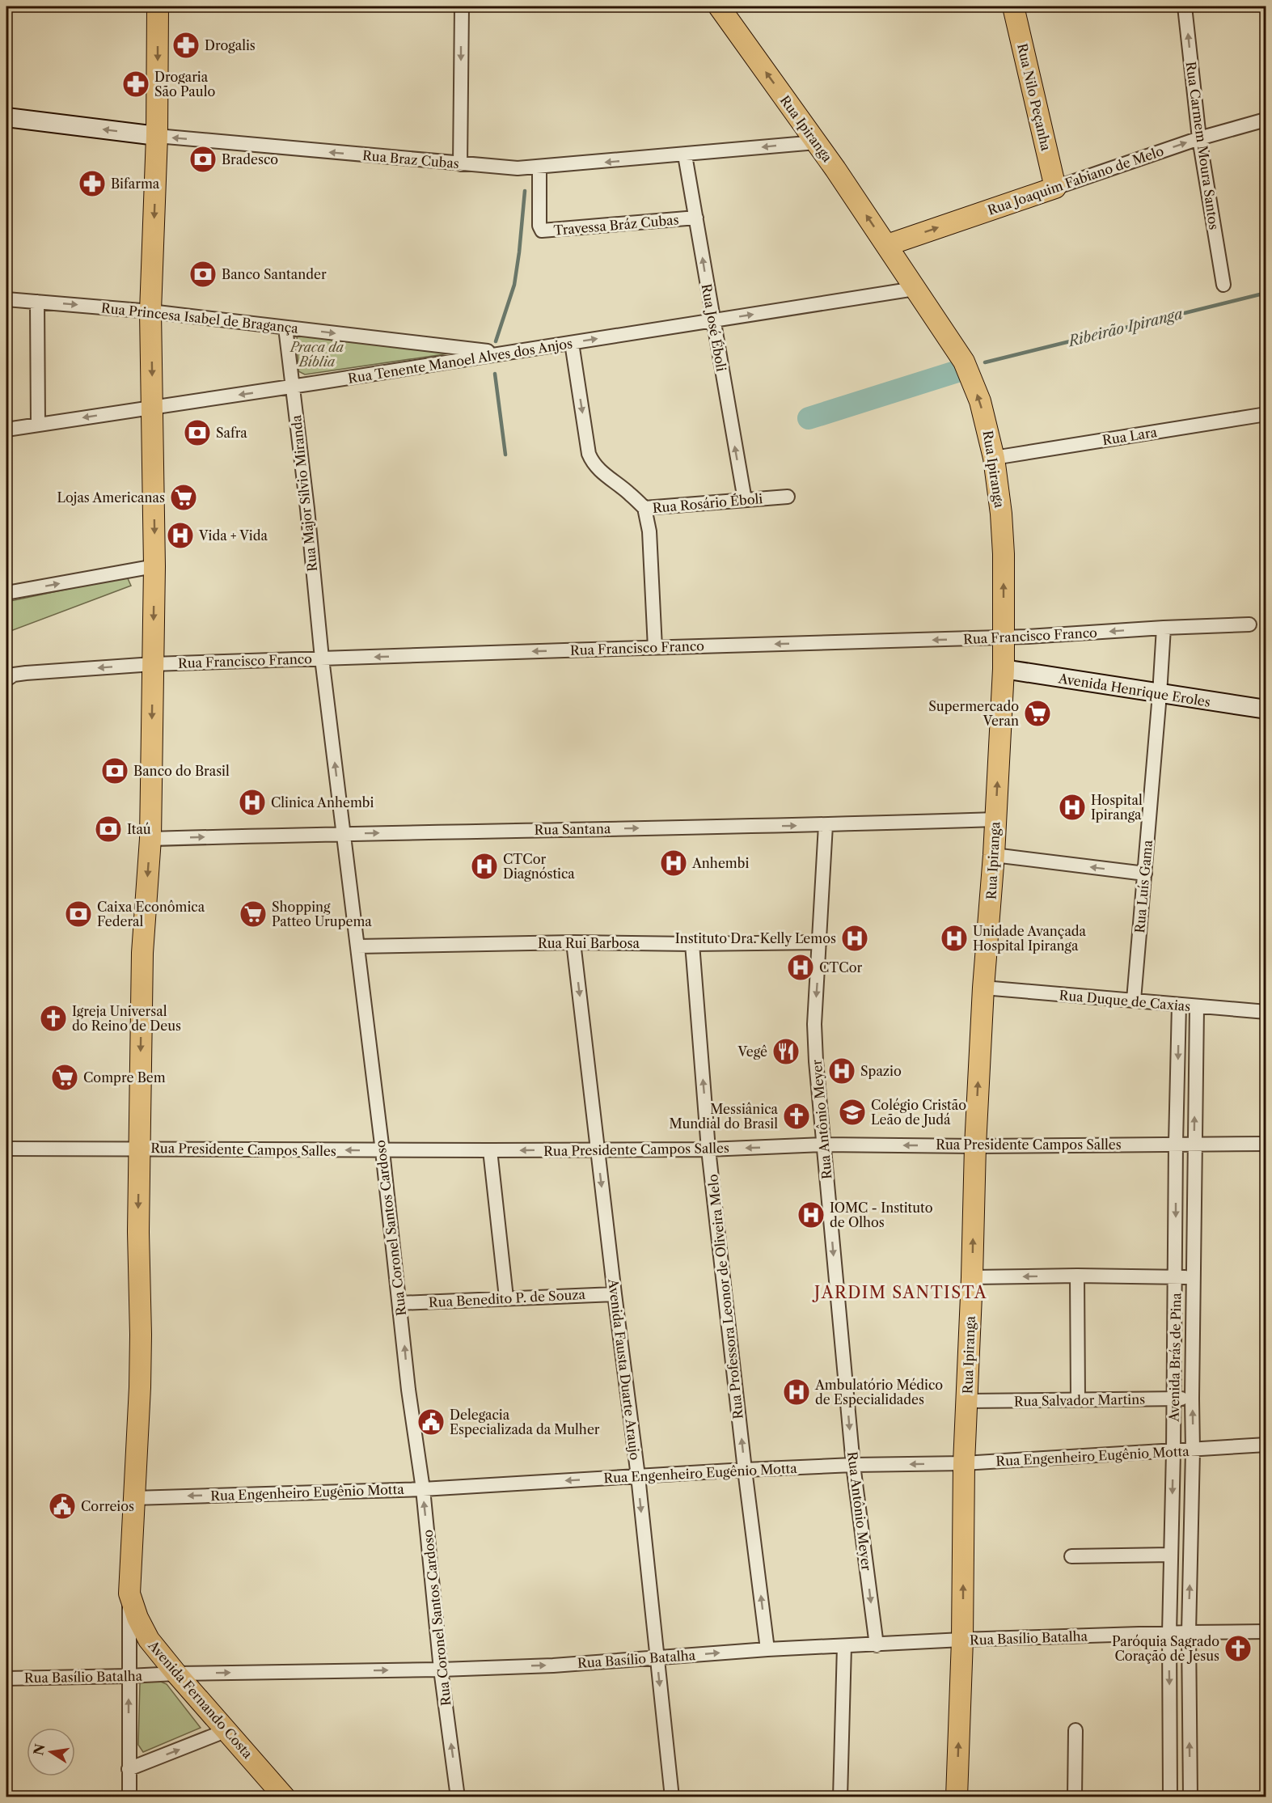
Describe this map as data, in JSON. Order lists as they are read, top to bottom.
{
  "streets": {
    "main road": [
      "Rua Nilo Peçanha",
      "Rua Ipiranga",
      "Rua Braz Cubas",
      "Rua Joaquim Fabiano de Melo",
      "Avenida Henrique Eroles",
      "Avenida Fernando Costa"
    ],
    "street": [
      "Rua Carmem Moura Santos",
      "Travessa Bráz Cubas",
      "Rua Princesa Isabel de Bragança",
      "Rua José Éboli",
      "Rua Tenente Manoel Alves dos Anjos",
      "Rua Lara",
      "Rua Major Sílvio Miranda",
      "Rua Rosário Éboli",
      "Rua Francisco Franco",
      "Rua Santana",
      "Rua Luís Gama",
      "Rua Rui Barbosa",
      "Rua Duque de Caxias",
      "Rua Antônio Meyer",
      "Rua Presidente Campos Salles",
      "Rua Coronel Santos Cardoso",
      "Rua Professora Leonor de Oliveira Melo",
      "Rua Benedito P. de Souza",
      "Avenida Brás de Pina",
      "Avenida Fausta Duarte Araujo",
      "Rua Salvador Martins",
      "Rua Engenheiro Eugênio Motta",
      "Rua Basílio Batalha"
    ]
  },
  "crossings": [
    ["Rua Nilo Peçanha", "Rua Joaquim Fabiano de Melo"],
    ["Rua Ipiranga", "Rua Braz Cubas"],
    ["Rua Ipiranga", "Rua Joaquim Fabiano de Melo"],
    ["Rua Ipiranga", "Rua Tenente Manoel Alves dos Anjos"],
    ["Rua Ipiranga", "Rua Lara"],
    ["Rua Ipiranga", "Rua Francisco Franco"],
    ["Rua Ipiranga", "Avenida Henrique Eroles"],
    ["Rua Ipiranga", "Rua Santana"],
    ["Rua Ipiranga", "Rua Duque de Caxias"],
    ["Rua Ipiranga", "Rua Presidente Campos Salles"],
    ["Rua Ipiranga", "Rua Salvador Martins"],
    ["Rua Ipiranga", "Rua Engenheiro Eugênio Motta"],
    ["Rua Ipiranga", "Rua Basílio Batalha"],
    ["Rua Carmem Moura Santos", "Rua Joaquim Fabiano de Melo"],
    ["Rua Braz Cubas", "Travessa Bráz Cubas"],
    ["Rua Braz Cubas", "Rua José Éboli"],
    ["Travessa Bráz Cubas", "Rua José Éboli"],
    ["Rua Princesa Isabel de Bragança", "Rua Tenente Manoel Alves dos Anjos"],
    ["Rua Princesa Isabel de Bragança", "Rua Major Sílvio Miranda"],
    ["Rua José Éboli", "Rua Tenente Manoel Alves dos Anjos"],
    ["Rua José Éboli", "Rua Rosário Éboli"],
    ["Rua Tenente Manoel Alves dos Anjos", "Rua Major Sílvio Miranda"],
    ["Rua Tenente Manoel Alves dos Anjos", "Rua Rosário Éboli"],
    ["Rua Major Sílvio Miranda", "Rua Francisco Franco"],
    ["Rua Major Sílvio Miranda", "Rua Coronel Santos Cardoso"],
    ["Rua Francisco Franco", "Rua Luís Gama"],
    ["Rua Francisco Franco", "Rua Coronel Santos Cardoso"],
    ["Avenida Henrique Eroles", "Rua Luís Gama"],
    ["Rua Santana", "Rua Antônio Meyer"],
    ["Rua Santana", "Rua Coronel Santos Cardoso"],
    ["Rua Luís Gama", "Rua Duque de Caxias"],
    ["Rua Rui Barbosa", "Rua Antônio Meyer"],
    ["Rua Rui Barbosa", "Rua Coronel Santos Cardoso"],
    ["Rua Rui Barbosa", "Rua Professora Leonor de Oliveira Melo"],
    ["Rua Rui Barbosa", "Avenida Fausta Duarte Araujo"],
    ["Rua Duque de Caxias", "Avenida Brás de Pina"],
    ["Rua Antônio Meyer", "Rua Presidente Campos Salles"],
    ["Rua Antônio Meyer", "Rua Engenheiro Eugênio Motta"],
    ["Rua Antônio Meyer", "Rua Basílio Batalha"],
    ["Rua Presidente Campos Salles", "Rua Coronel Santos Cardoso"],
    ["Rua Presidente Campos Salles", "Rua Professora Leonor de Oliveira Melo"],
    ["Rua Presidente Campos Salles", "Avenida Brás de Pina"],
    ["Rua Presidente Campos Salles", "Avenida Fausta Duarte Araujo"],
    ["Rua Coronel Santos Cardoso", "Rua Benedito P. de Souza"],
    ["Rua Coronel Santos Cardoso", "Rua Engenheiro Eugênio Motta"],
    ["Rua Coronel Santos Cardoso", "Rua Basílio Batalha"],
    ["Rua Professora Leonor de Oliveira Melo", "Rua Engenheiro Eugênio Motta"],
    ["Rua Professora Leonor de Oliveira Melo", "Rua Basílio Batalha"],
    ["Rua Benedito P. de Souza", "Avenida Fausta Duarte Araujo"],
    ["Avenida Brás de Pina", "Rua Salvador Martins"],
    ["Avenida Brás de Pina", "Rua Engenheiro Eugênio Motta"],
    ["Avenida Brás de Pina", "Rua Basílio Batalha"],
    ["Avenida Fausta Duarte Araujo", "Rua Engenheiro Eugênio Motta"],
    ["Avenida Fausta Duarte Araujo", "Rua Basílio Batalha"],
    ["Rua Basílio Batalha", "Avenida Fernando Costa"]
  ],
  "one_way": [
    "Rua Ipiranga",
    "Rua Carmem Moura Santos",
    "Rua Braz Cubas",
    "Rua Joaquim Fabiano de Melo",
    "Rua Princesa Isabel de Bragança",
    "Rua José Éboli",
    "Rua Rosário Éboli",
    "Rua Francisco Franco",
    "Rua Santana",
    "Rua Antônio Meyer",
    "Rua Presidente Campos Salles",
    "Rua Coronel Santos Cardoso",
    "Rua Professora Leonor de Oliveira Melo",
    "Avenida Fausta Duarte Araujo",
    "Rua Engenheiro Eugênio Motta",
    "Rua Basílio Batalha"
  ],
  "districts": ["JARDIM SANTISTA"],
  "water": ["Ribeirão Ipiranga"],
  "parks": ["Praça da Bíblia"],
  "places": {
    "pharmacy": ["Drogalis", "Drogaria São Paulo", "Bifarma"],
    "bank": [
      "Bradesco",
      "Banco Santander",
      "Safra",
      "Banco do Brasil",
      "Itaú",
      "Caixa Econômica Federal"
    ],
    "supermarket": [
      "Lojas Americanas",
      "Supermercado Veran",
      "Shopping Patteo Urupema",
      "Compre Bem"
    ],
    "hospital": [
      "Vida + Vida",
      "Clinica Anhembi",
      "Hospital Ipiranga",
      "Anhembi",
      "CTCor Diagnóstica",
      "Instituto Dra. Kelly Lemos",
      "Unidade Avançada Hospital Ipiranga",
      "CTCor",
      "Spazio",
      "IOMC - Instituto de Olhos",
      "Ambulatório Médico de Especialidades"
    ],
    "church": ["Igreja Universal do Reino de Deus", "Messiânica Mundial do Brasil", "Paróquia Sagrado Coração de Jesus"],
    "restaurant": ["Vegê"],
    "school or university": ["Colégio Cristão Leão de Judá"],
    "public building": ["Delegacia Especializada da Mulher", "Correios"]
  },
  "north": "left"
}
